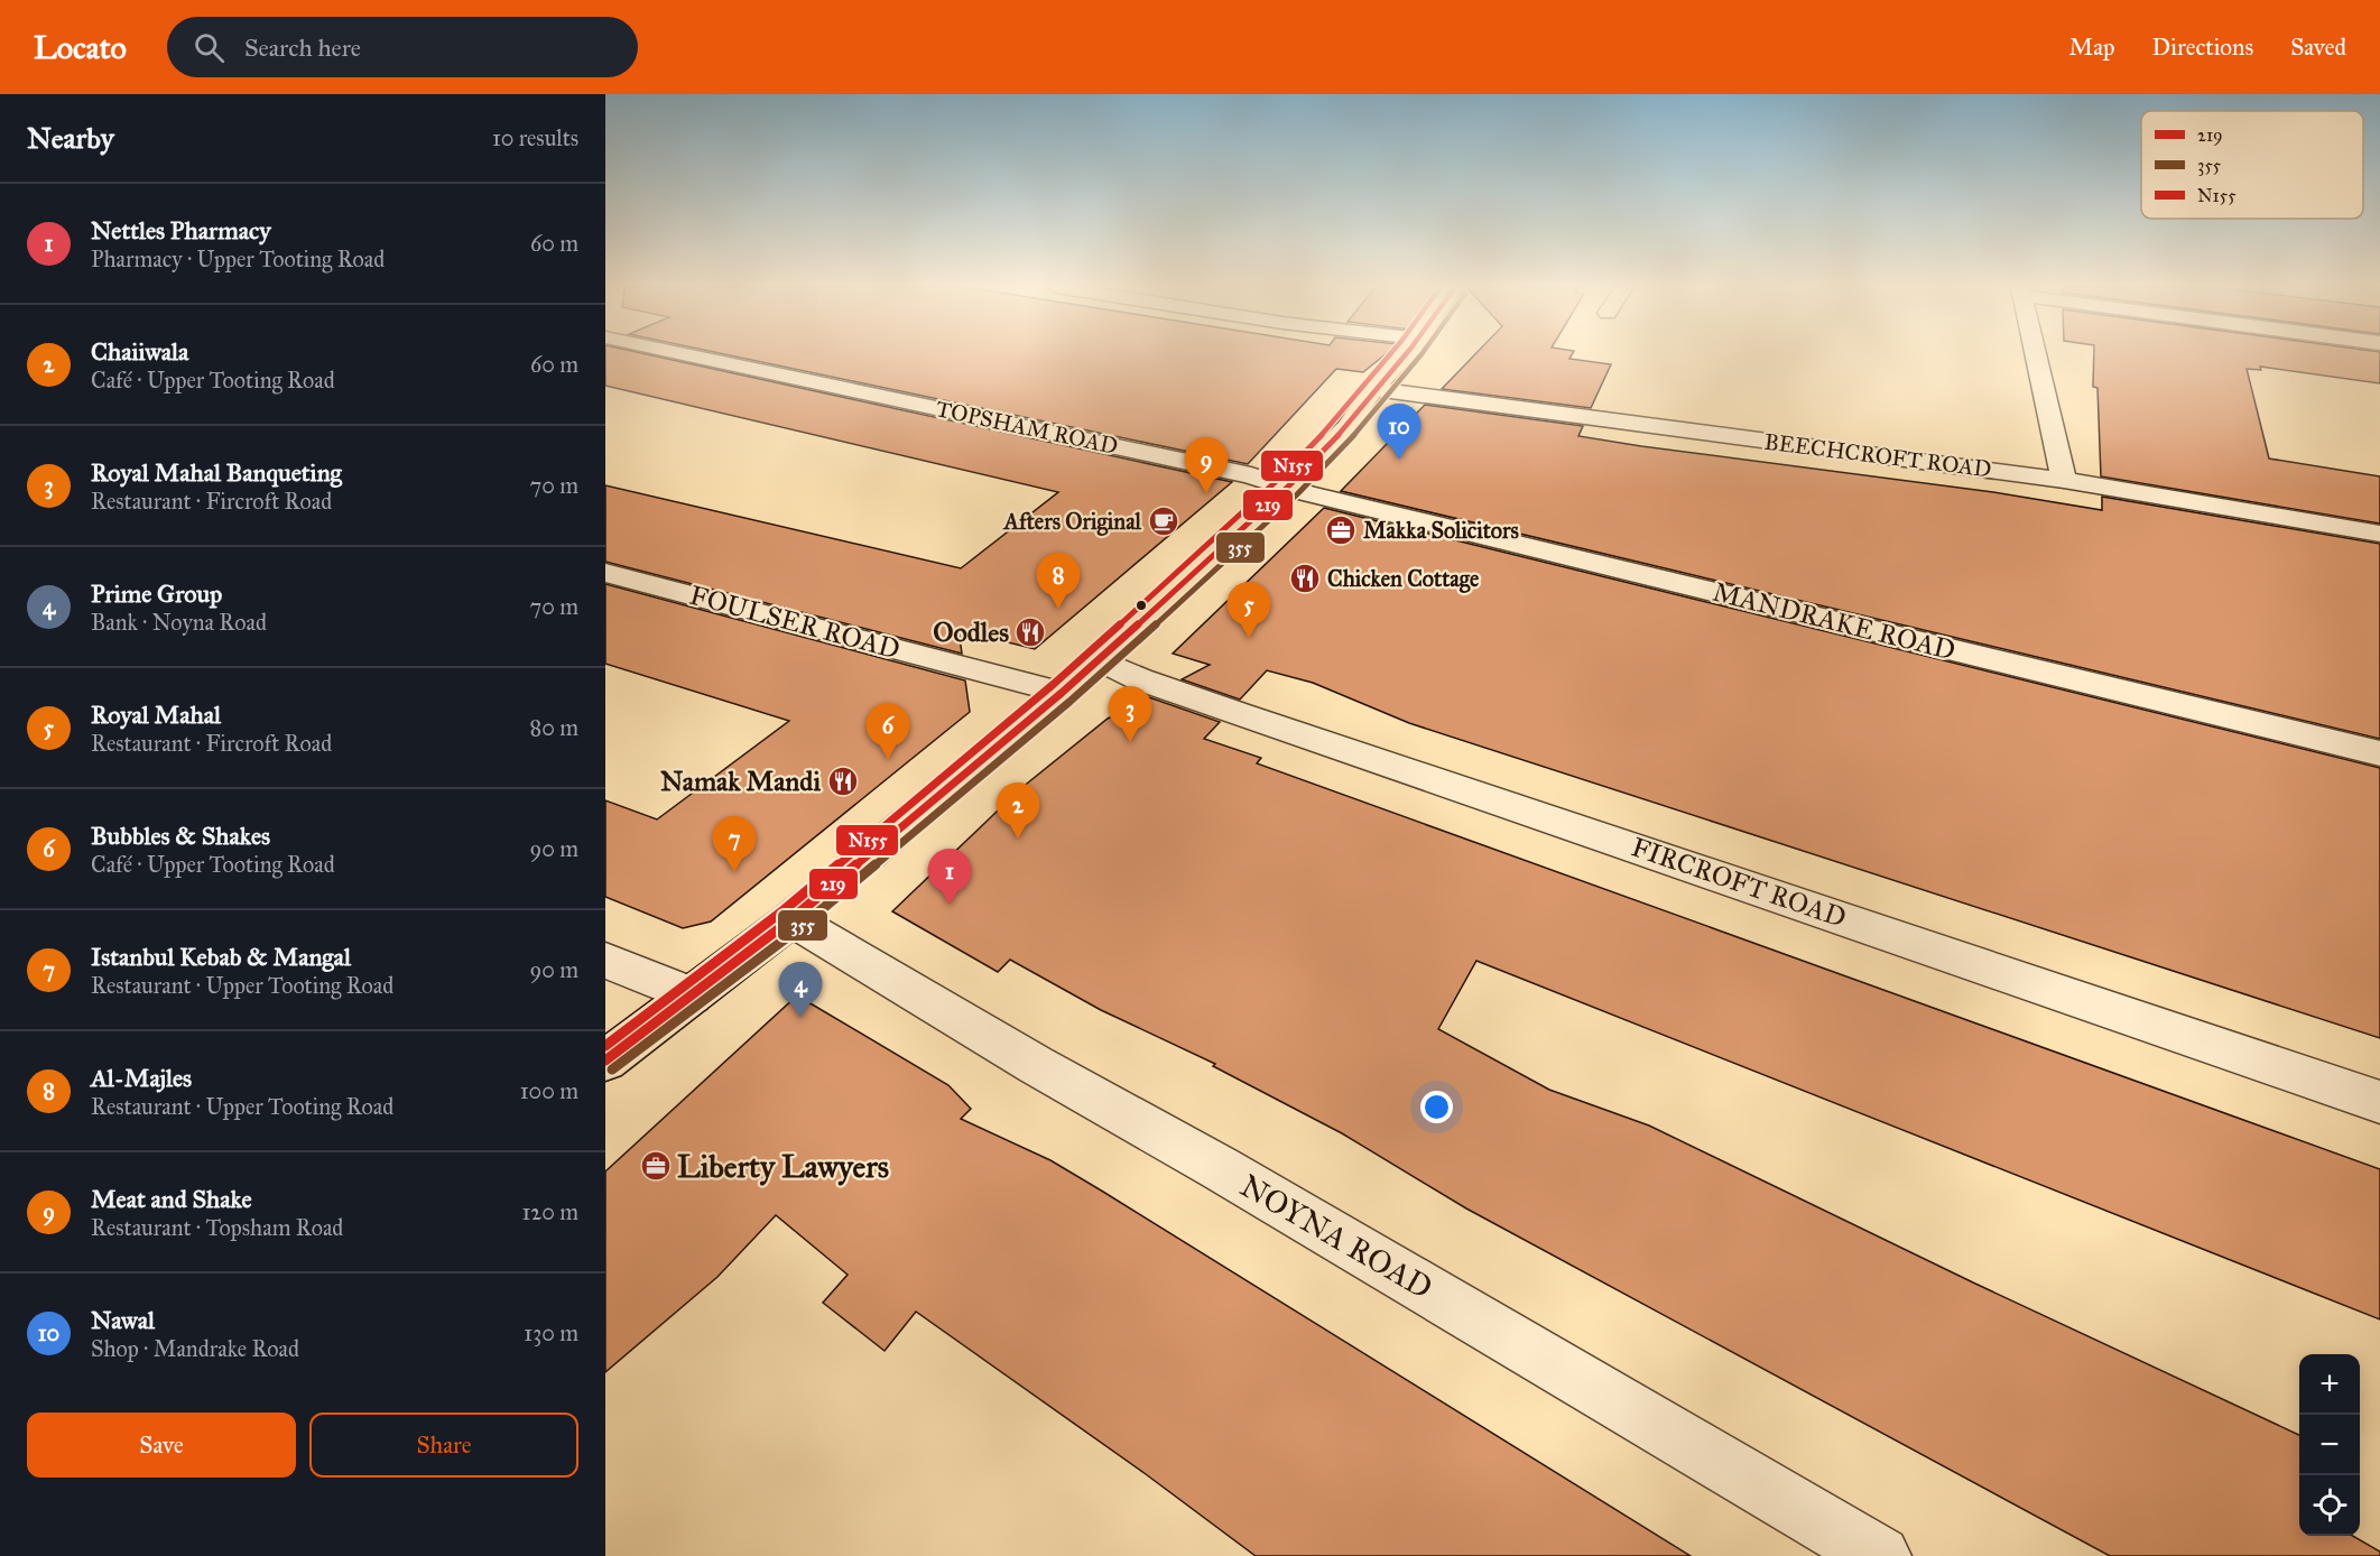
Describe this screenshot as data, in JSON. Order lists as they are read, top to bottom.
{
  "streets": {
    "street": [
      "TOPSHAM ROAD",
      "BEECHCROFT ROAD",
      "MANDRAKE ROAD",
      "FOULSER ROAD",
      "FIRCROFT ROAD",
      "NOYNA ROAD"
    ]
  },
  "crossings": [
    ["TOPSHAM ROAD", "MANDRAKE ROAD"]
  ],
  "places": {
    "cafe": ["Afters Original"],
    "office": ["Makka Solicitors", "Liberty Lawyers"],
    "restaurant": ["Chicken Cottage", "Oodles", "Namak Mandi"]
  },
  "lines": ["transit line 219", "transit line 355", "transit line N155"],
  "legend": ["219", "355", "N155"],
  "page": {
    "header": "Locato",
    "search": "Search here",
    "nav": ["Map", "Directions", "Saved"],
    "heading": ["Nearby", "10 results"],
    "list": [
      {
        "mark": "1",
        "name": "Nettles Pharmacy",
        "note": "Pharmacy · Upper Tooting Road",
        "value": "60 m"
      },
      {
        "mark": "2",
        "name": "Chaiiwala",
        "note": "Café · Upper Tooting Road",
        "value": "60 m"
      },
      {
        "mark": "3",
        "name": "Royal Mahal Banqueting",
        "note": "Restaurant · Fircroft Road",
        "value": "70 m"
      },
      {
        "mark": "4",
        "name": "Prime Group",
        "note": "Bank · Noyna Road",
        "value": "70 m"
      },
      {
        "mark": "5",
        "name": "Royal Mahal",
        "note": "Restaurant · Fircroft Road",
        "value": "80 m"
      },
      {
        "mark": "6",
        "name": "Bubbles & Shakes",
        "note": "Café · Upper Tooting Road",
        "value": "90 m"
      },
      {
        "mark": "7",
        "name": "Istanbul Kebab & Mangal",
        "note": "Restaurant · Upper Tooting Road",
        "value": "90 m"
      },
      {
        "mark": "8",
        "name": "Al-Majles",
        "note": "Restaurant · Upper Tooting Road",
        "value": "100 m"
      },
      {
        "mark": "9",
        "name": "Meat and Shake",
        "note": "Restaurant · Topsham Road",
        "value": "120 m"
      },
      {
        "mark": "10",
        "name": "Nawal",
        "note": "Shop · Mandrake Road",
        "value": "130 m"
      }
    ],
    "pins": [
      "10",
      "9",
      "8",
      "5",
      "3",
      "6",
      "2",
      "7",
      "1",
      "4"
    ],
    "map_buttons": ["+", "−"],
    "buttons": ["Save", "Share"]
  }
}
